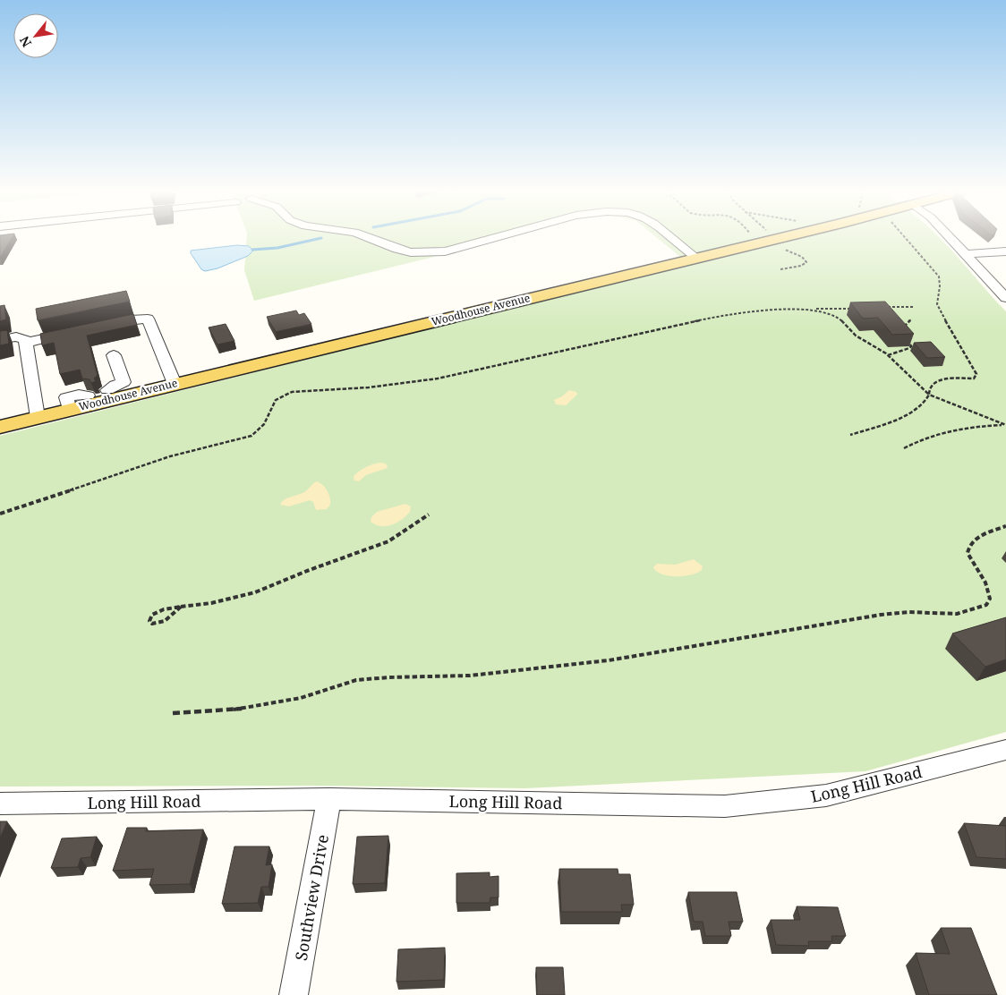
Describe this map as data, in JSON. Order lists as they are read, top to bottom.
{
  "streets": {
    "main road": ["Woodhouse Avenue"],
    "street": ["Long Hill Road", "Southview Drive"]
  },
  "crossings": [
    ["Long Hill Road", "Southview Drive"]
  ],
  "north": "bottom left"
}
